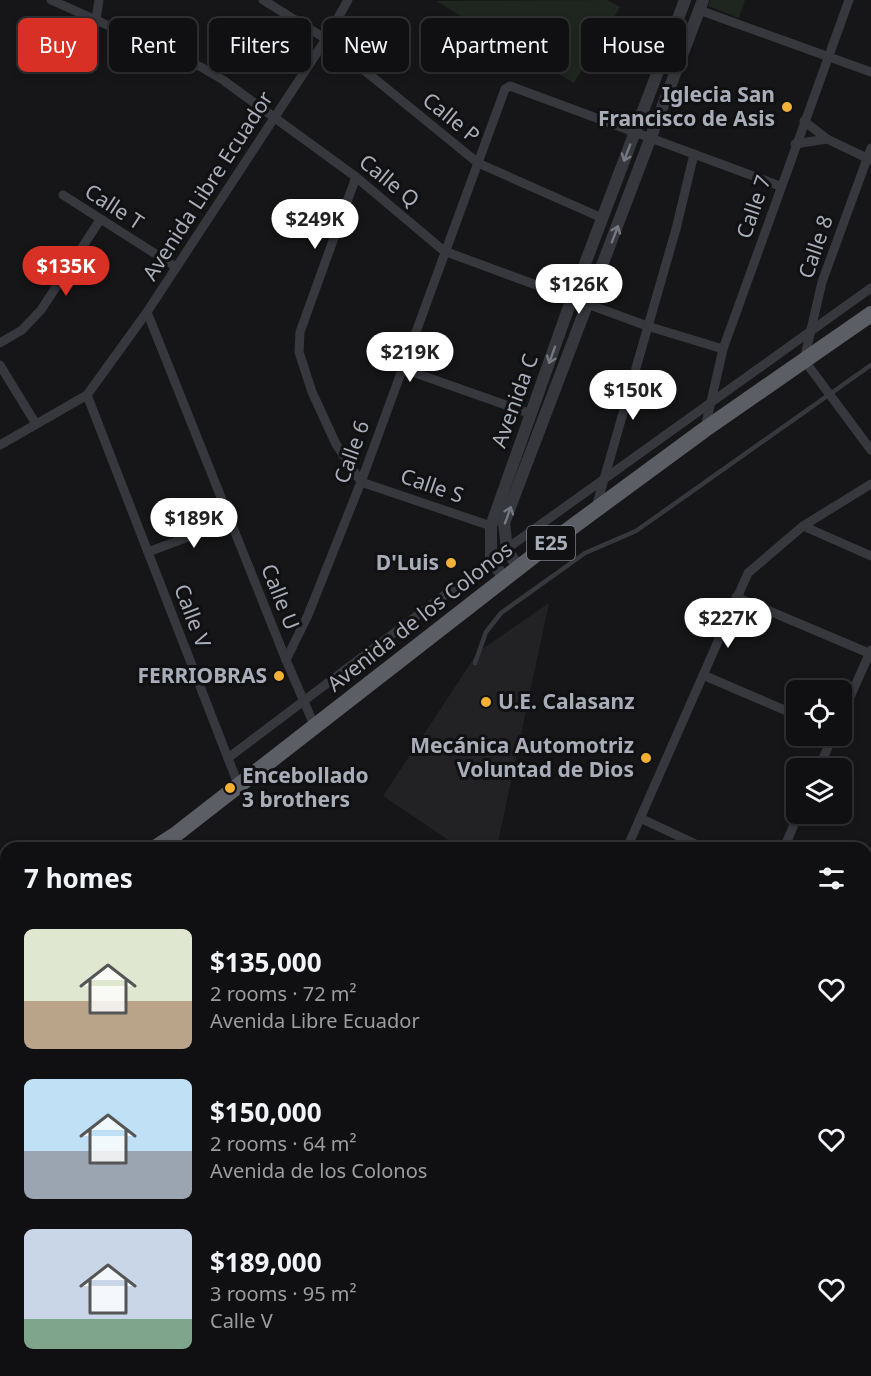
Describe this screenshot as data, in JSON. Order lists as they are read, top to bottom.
{
  "streets": {
    "highway": ["E25", "Avenida de los Colonos"],
    "street": [
      "Calle P",
      "Calle Q",
      "Avenida Libre Ecuador",
      "Calle T",
      "Calle 7",
      "Calle 8",
      "Avenida C",
      "Calle 6",
      "Calle S",
      "Calle U",
      "Calle V"
    ]
  },
  "crossings": [
    ["Calle P", "Avenida C"],
    ["Calle P", "Calle 6"],
    ["Calle Q", "Avenida Libre Ecuador"],
    ["Calle Q", "Calle 7"],
    ["Calle Q", "Avenida C"],
    ["Calle Q", "Calle 6"],
    ["Avenida Libre Ecuador", "Calle T"],
    ["Avenida Libre Ecuador", "Calle U"],
    ["Avenida Libre Ecuador", "Calle V"],
    ["Calle 7", "Avenida de los Colonos"],
    ["Calle 8", "Avenida de los Colonos"],
    ["Avenida C", "Calle 6"],
    ["Avenida C", "Calle S"],
    ["Avenida C", "Avenida de los Colonos"],
    ["Calle 6", "Calle S"],
    ["Calle 6", "Calle U"],
    ["Calle U", "Avenida de los Colonos"],
    ["Calle V", "Avenida de los Colonos"]
  ],
  "places": [
    "Iglecia San Francisco de Asis",
    "D'Luis",
    "FERRIOBRAS",
    "U.E. Calasanz",
    "Mecánica Automotriz Voluntad de Dios",
    "Encebollado 3 brothers"
  ],
  "page": {
    "chip": [
      "Buy",
      "Rent",
      "Filters",
      "New",
      "Apartment",
      "House"
    ],
    "price": [
      "$249K",
      "$135K",
      "$126K",
      "$219K",
      "$150K",
      "$189K",
      "$227K"
    ],
    "heading": "7 homes",
    "list": [
      {
        "name": "$135,000",
        "note": "2 rooms · 72 m² · Avenida Libre Ecuador"
      },
      {
        "name": "$150,000",
        "note": "2 rooms · 64 m² · Avenida de los Colonos"
      },
      {
        "name": "$189,000",
        "note": "3 rooms · 95 m² · Calle V"
      }
    ]
  }
}
